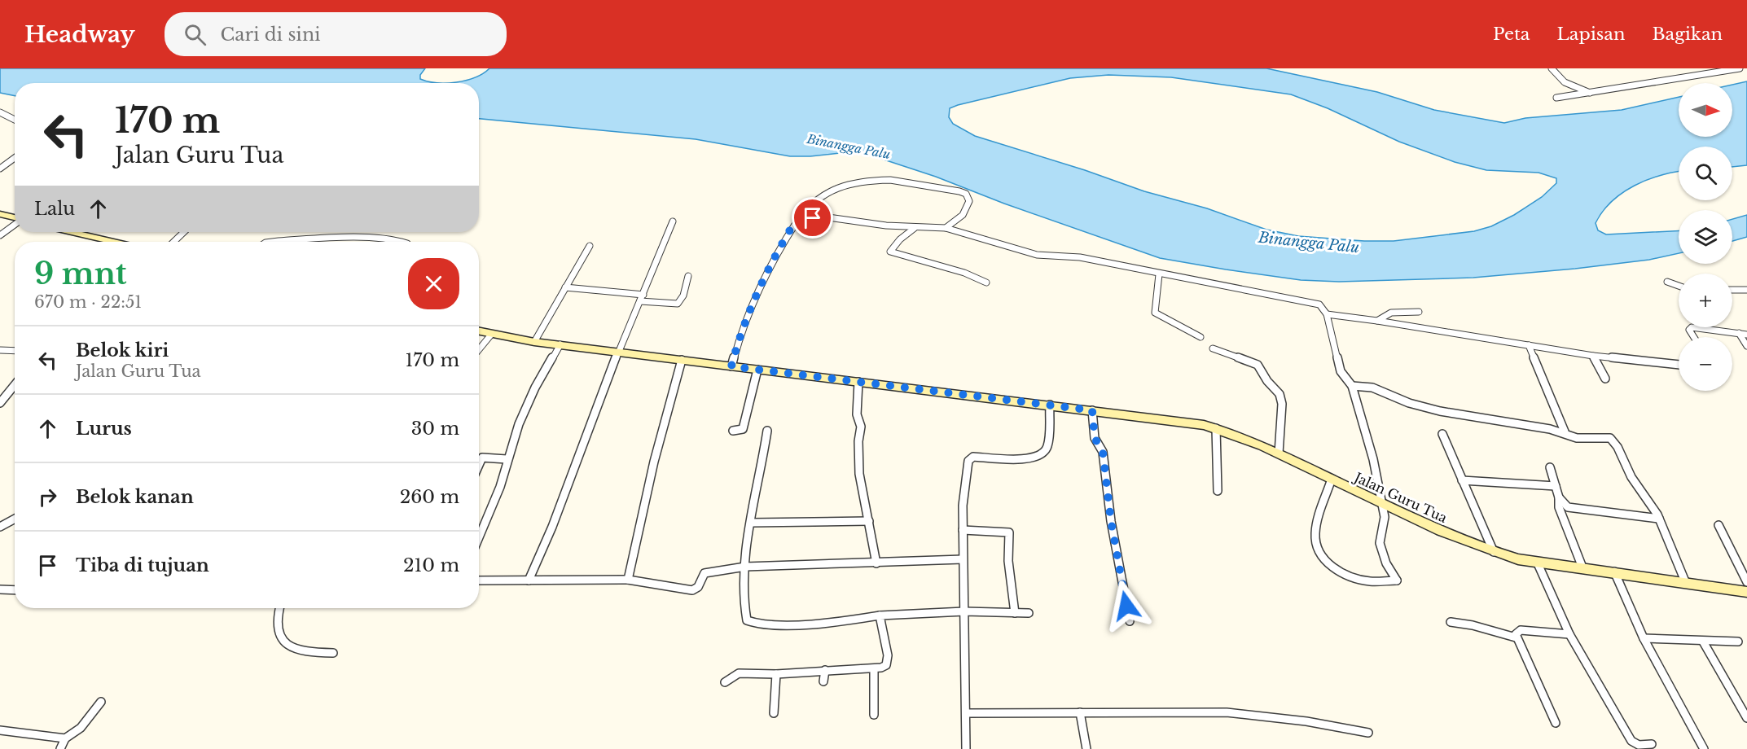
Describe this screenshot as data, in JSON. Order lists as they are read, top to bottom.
{
  "streets": {
    "main road": ["Jalan Guru Tua"]
  },
  "water": ["Binangga Palu"],
  "north": "right",
  "page": {
    "header": "Headway",
    "search": "Cari di sini",
    "nav": ["Peta", "Lapisan", "Bagikan"],
    "map_buttons": ["+", "−"],
    "turn": ["170 m", "Jalan Guru Tua"],
    "then": "Lalu",
    "heading": ["9 mnt", "670 m · 22:51"],
    "list": [
      {
        "name": "Belok kiri",
        "note": "Jalan Guru Tua",
        "value": "170 m"
      },
      {
        "name": "Lurus",
        "value": "30 m"
      },
      {
        "name": "Belok kanan",
        "value": "260 m"
      },
      {
        "name": "Tiba di tujuan",
        "value": "210 m"
      }
    ]
  }
}
